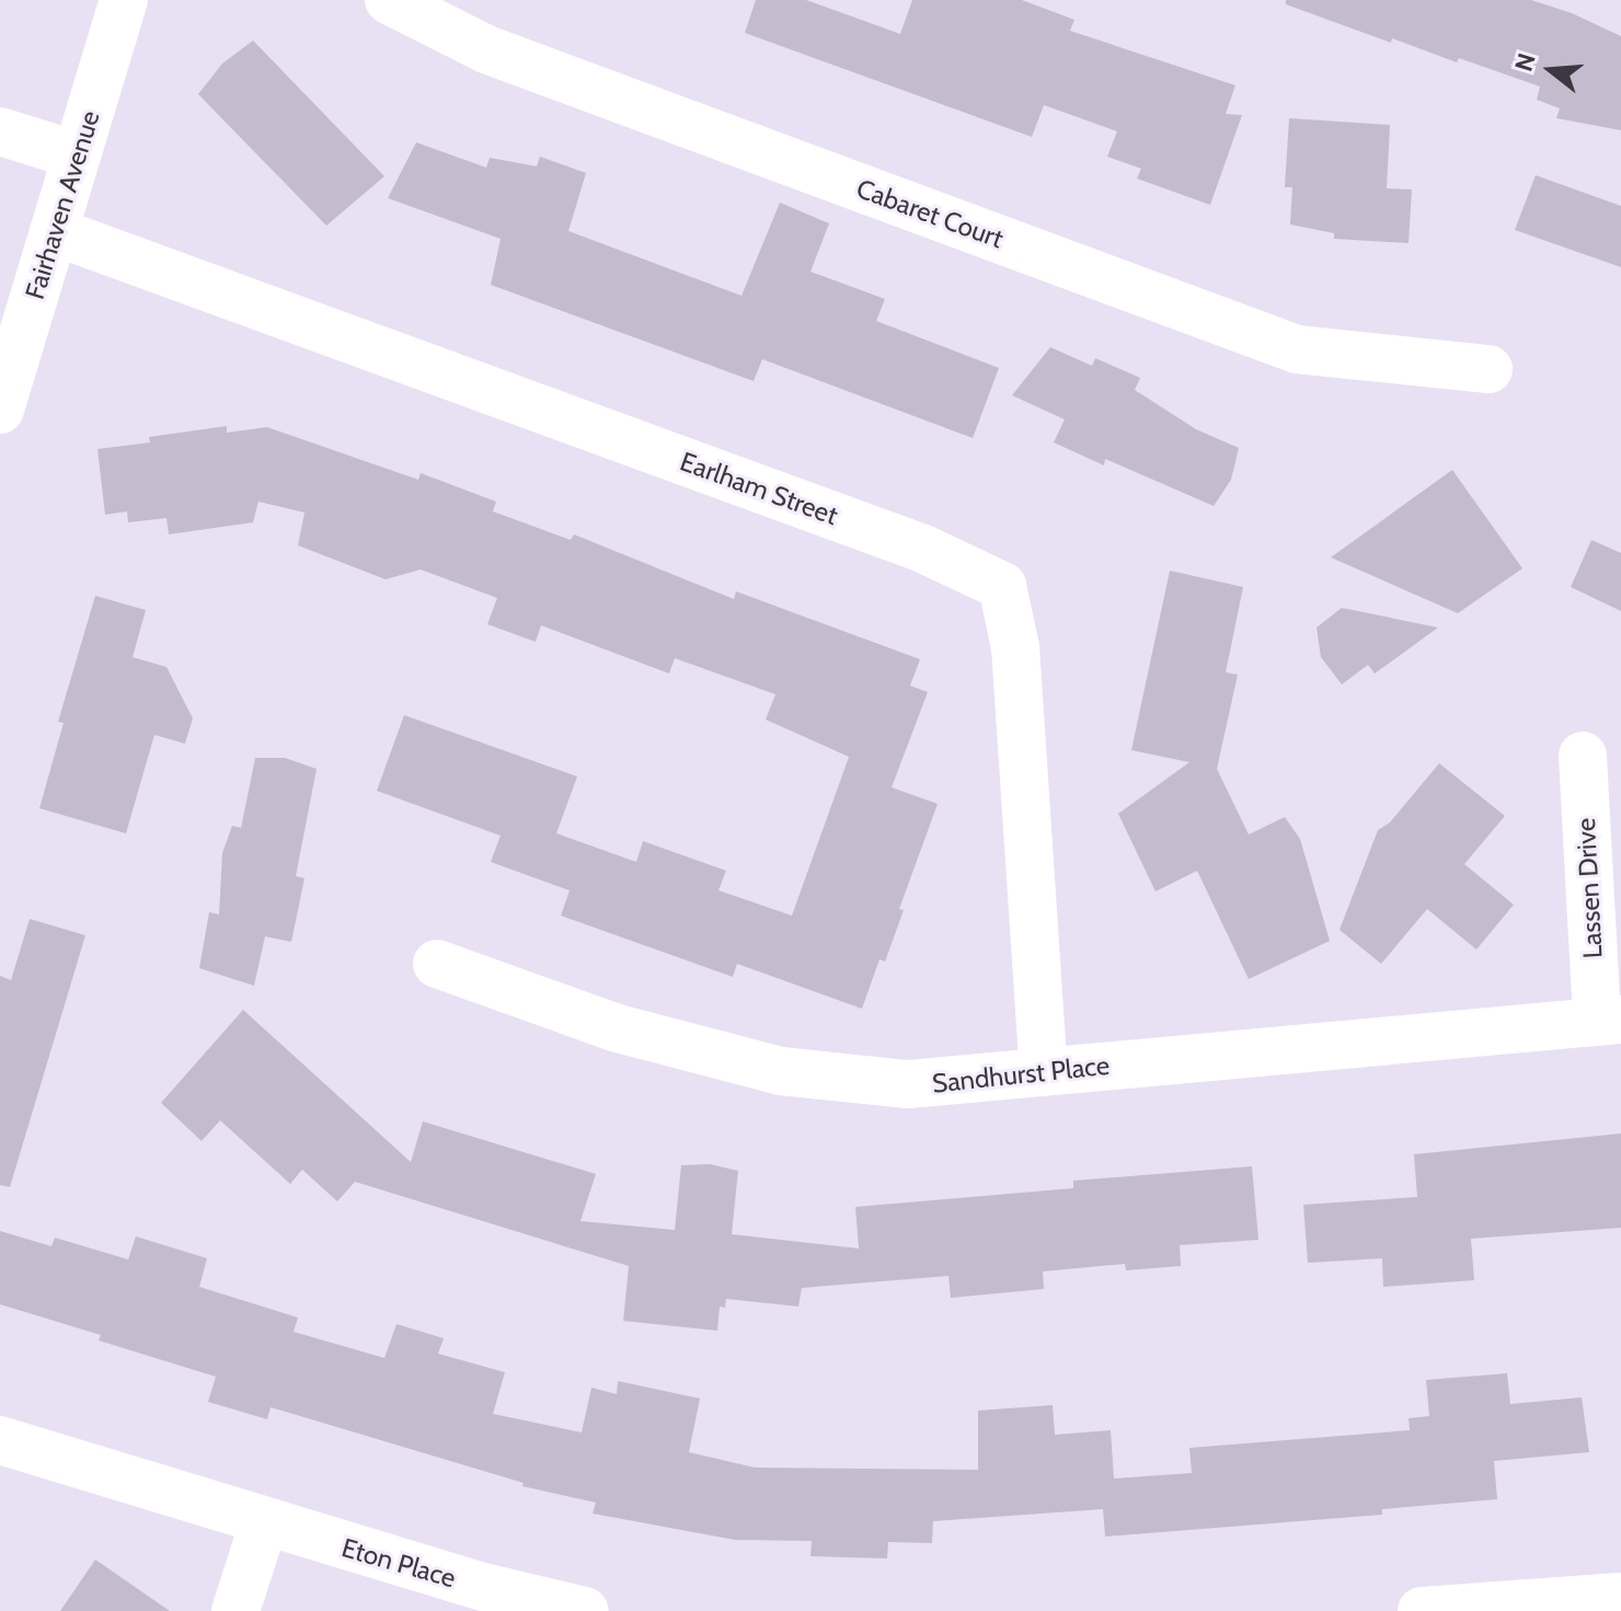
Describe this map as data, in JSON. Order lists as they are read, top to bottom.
{
  "streets": {
    "street": [
      "Fairhaven Avenue",
      "Cabaret Court",
      "Earlham Street",
      "Lassen Drive",
      "Sandhurst Place",
      "Eton Place"
    ]
  },
  "crossings": [
    ["Fairhaven Avenue", "Earlham Street"],
    ["Earlham Street", "Sandhurst Place"],
    ["Lassen Drive", "Sandhurst Place"]
  ],
  "north": "left"
}
